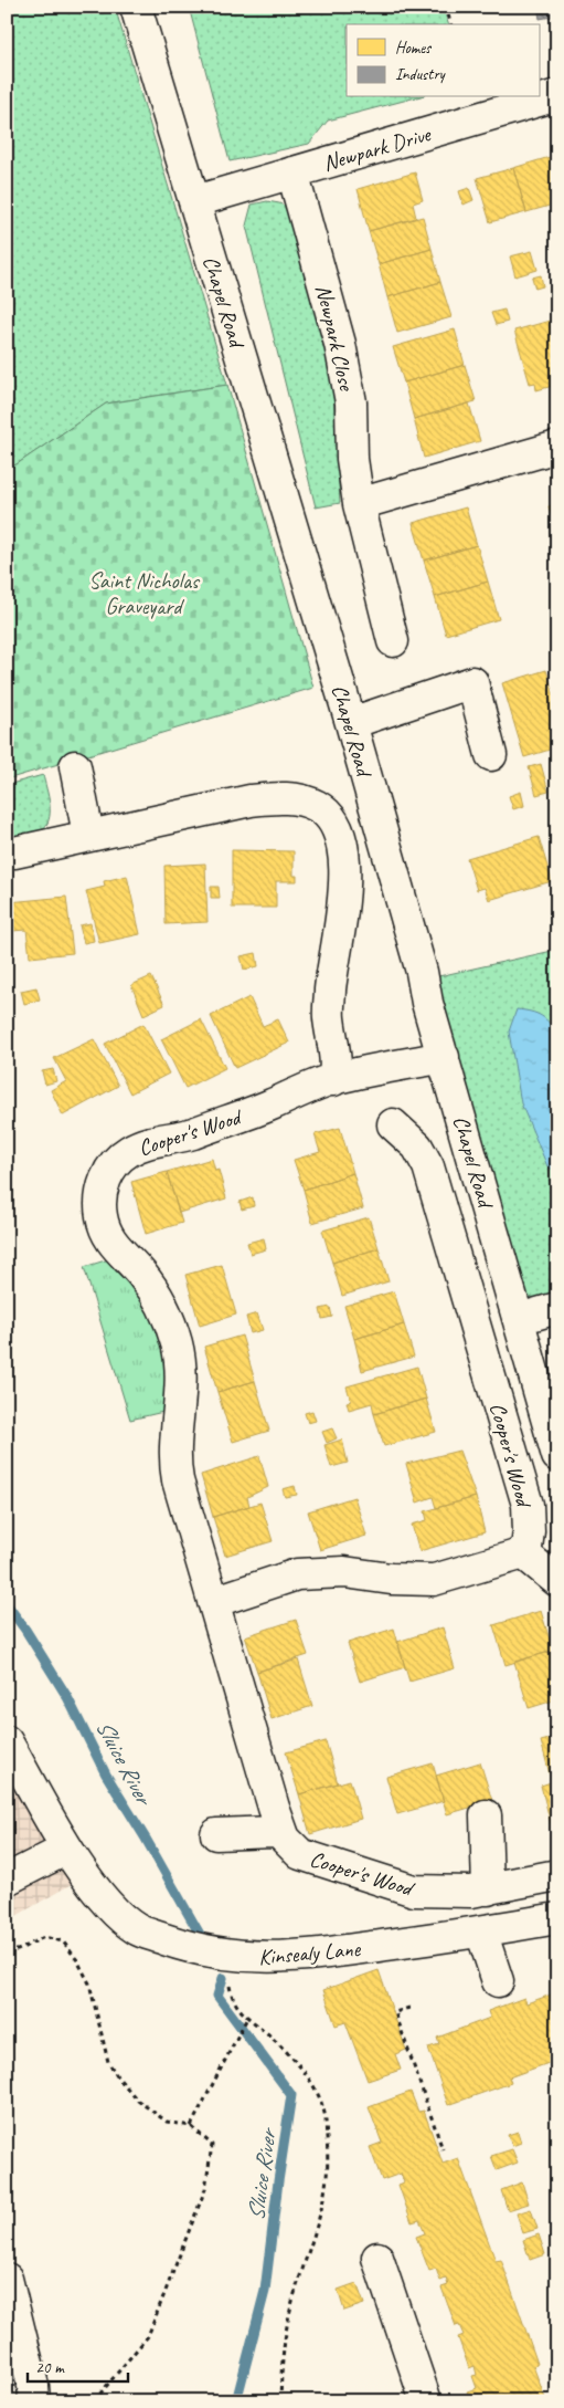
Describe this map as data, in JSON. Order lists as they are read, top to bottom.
{
  "streets": {
    "street": [
      "Newpark Drive",
      "Chapel Road",
      "Newpark Close",
      "Cooper's Wood",
      "Kinsealy Lane"
    ]
  },
  "crossings": [
    ["Newpark Drive", "Chapel Road"],
    ["Newpark Drive", "Newpark Close"],
    ["Chapel Road", "Cooper's Wood"]
  ],
  "water": ["Sluice River"],
  "parks": ["Saint Nicholas Graveyard"],
  "legend": ["Homes", "Industry"],
  "scale_bar": "20 m"
}
